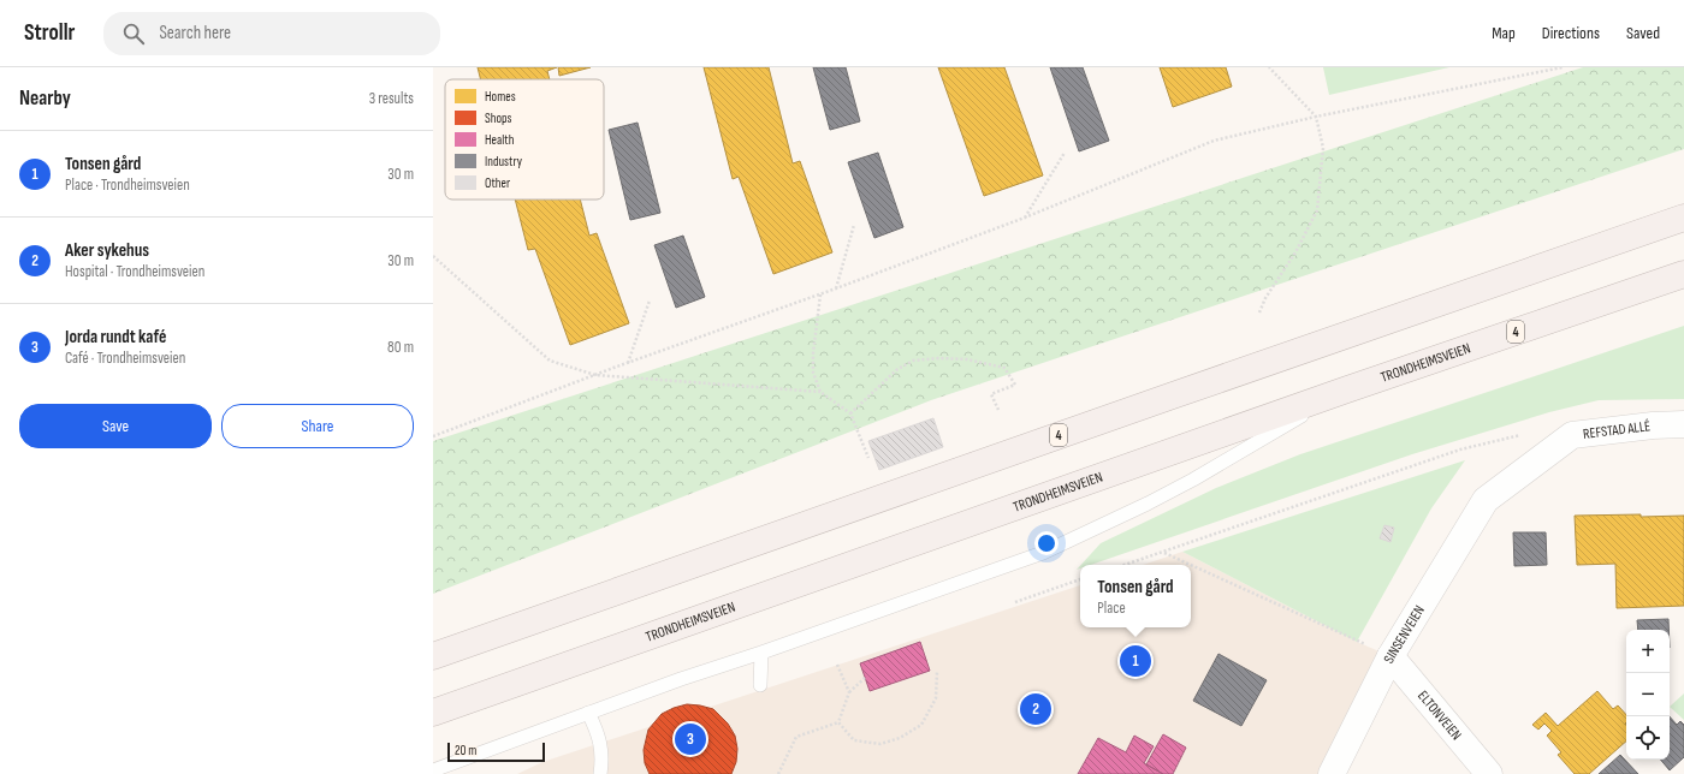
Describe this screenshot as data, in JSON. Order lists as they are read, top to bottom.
{
  "streets": {
    "highway": ["4", "TRONDHEIMSVEIEN"],
    "street": ["REFSTAD ALLÉ", "SINSENVEIEN", "ELTONVEIEN"]
  },
  "crossings": [
    ["REFSTAD ALLÉ", "SINSENVEIEN"],
    ["SINSENVEIEN", "ELTONVEIEN"]
  ],
  "legend": [
    "Homes",
    "Shops",
    "Health",
    "Industry",
    "Other"
  ],
  "scale_bar": "20 m",
  "page": {
    "header": "Strollr",
    "search": "Search here",
    "nav": ["Map", "Directions", "Saved"],
    "heading": ["Nearby", "3 results"],
    "list": [
      {
        "mark": "1",
        "name": "Tonsen gård",
        "note": "Place · Trondheimsveien",
        "value": "30 m"
      },
      {
        "mark": "2",
        "name": "Aker sykehus",
        "note": "Hospital · Trondheimsveien",
        "value": "30 m"
      },
      {
        "mark": "3",
        "name": "Jorda rundt kafé",
        "note": "Café · Trondheimsveien",
        "value": "80 m"
      }
    ],
    "buttons": ["Save", "Share"],
    "popup": ["Tonsen gård", "Place"],
    "map_buttons": ["+", "−"],
    "pins": ["1", "2", "3"],
    "scale": "20 m"
  }
}
